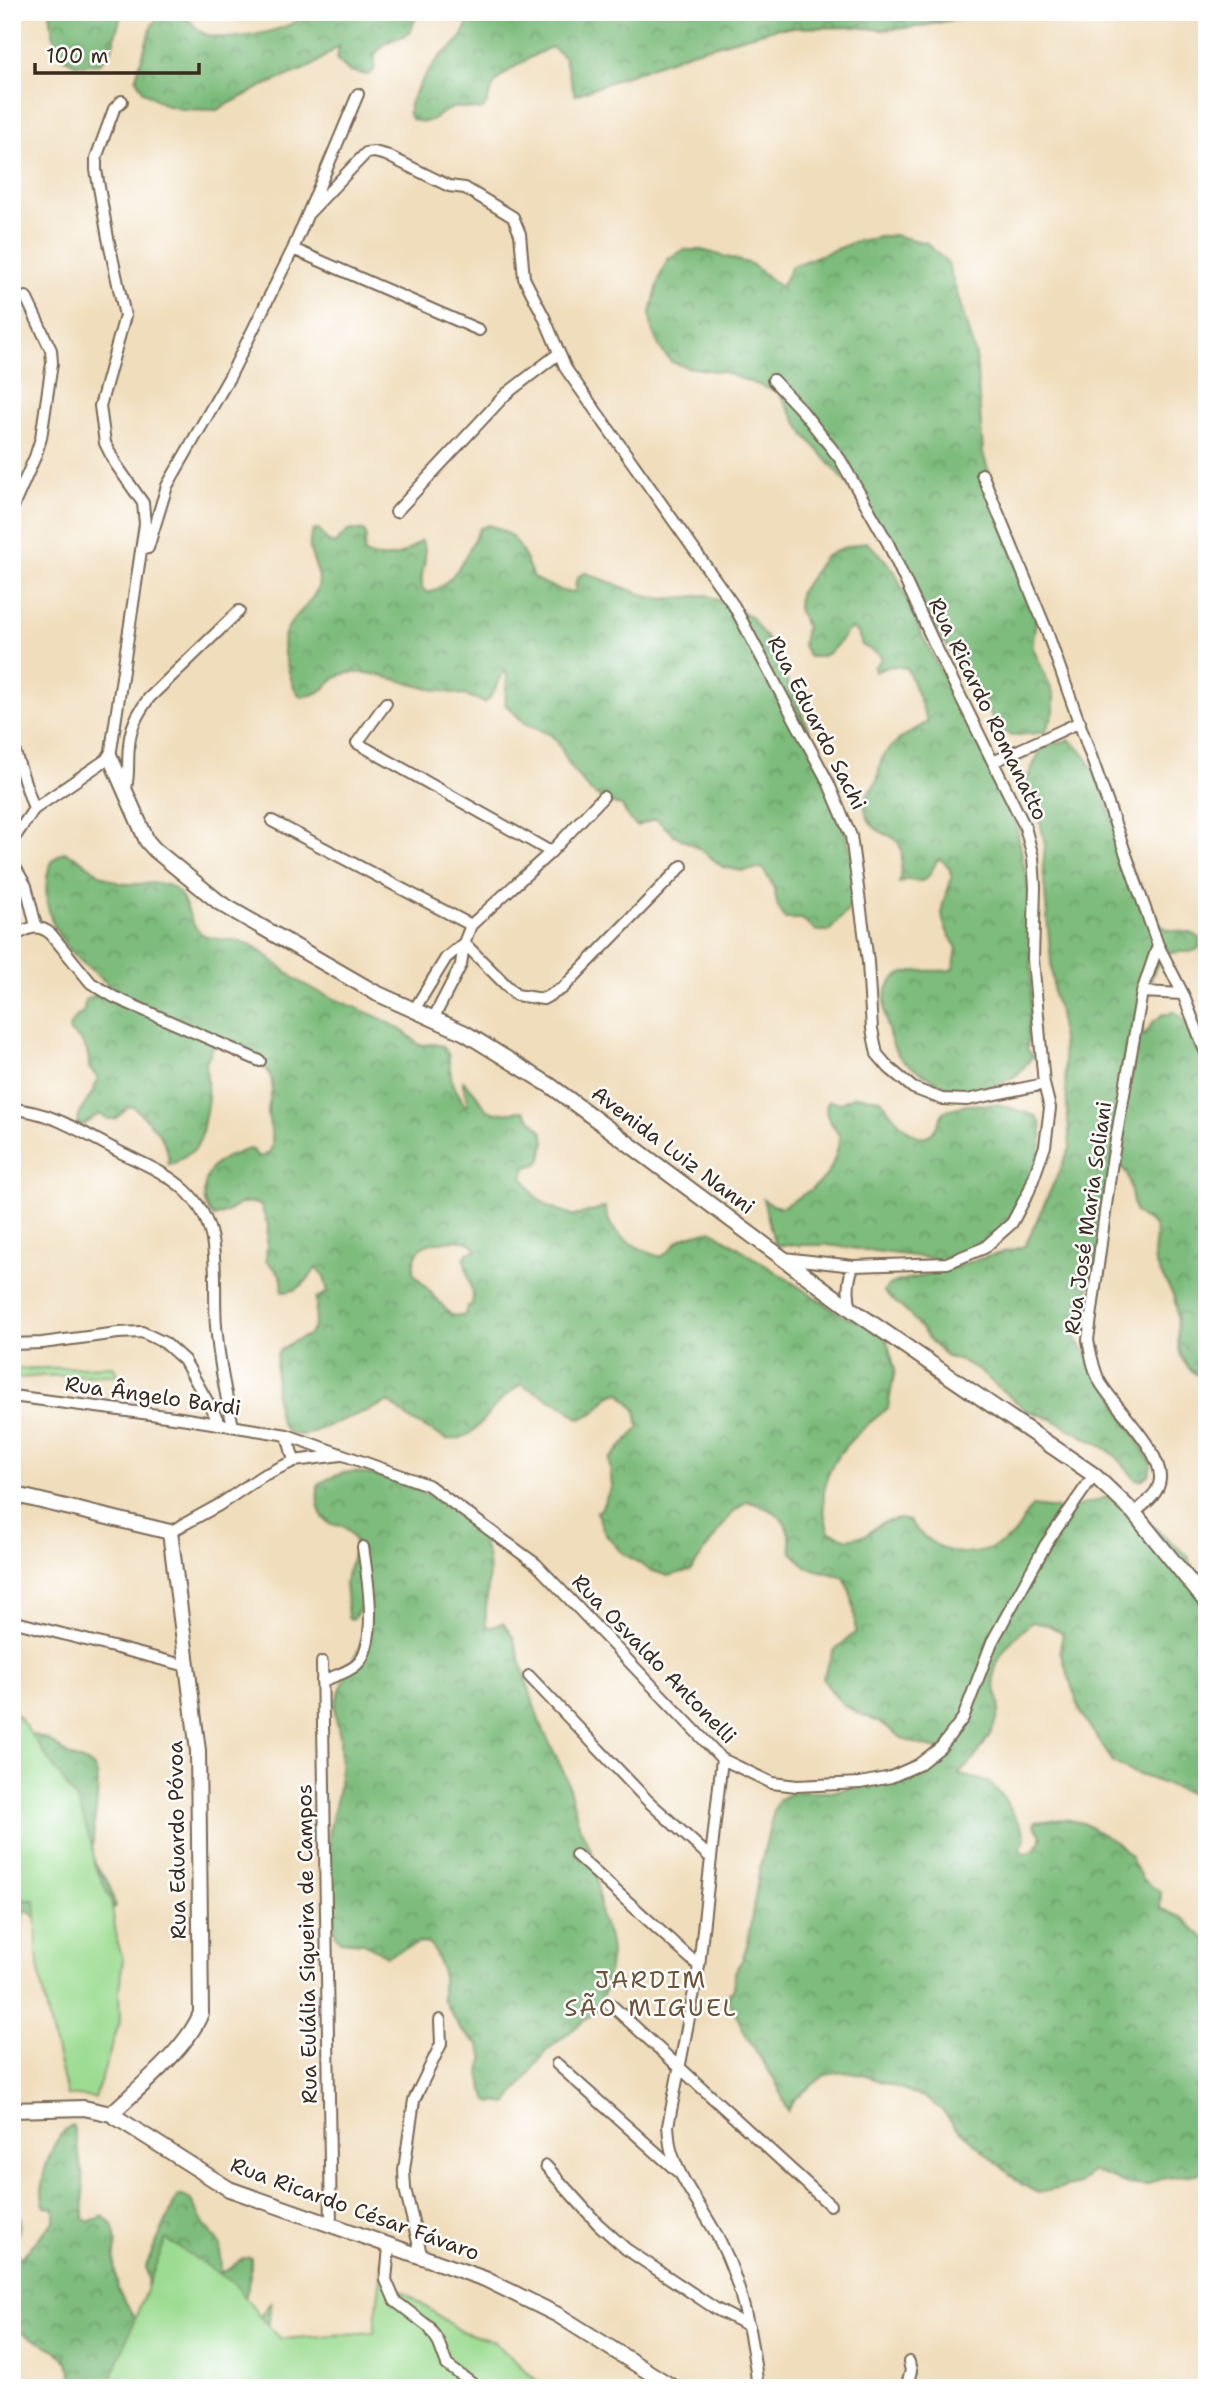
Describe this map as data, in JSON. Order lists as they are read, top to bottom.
{
  "streets": {
    "street": [
      "Rua Ricardo Romanatto",
      "Rua Eduardo Sachi",
      "Avenida Luiz Nanni",
      "Rua José Maria Soliani",
      "Rua Ângelo Bardi",
      "Rua Osvaldo Antonelli",
      "Rua Eduardo Póvoa",
      "Rua Eulália Siqueira de Campos",
      "Rua Ricardo César Fávaro"
    ]
  },
  "crossings": [
    ["Rua Ricardo Romanatto", "Rua Eduardo Sachi"],
    ["Rua Ricardo Romanatto", "Avenida Luiz Nanni"],
    ["Avenida Luiz Nanni", "Rua José Maria Soliani"],
    ["Avenida Luiz Nanni", "Rua Osvaldo Antonelli"],
    ["Rua Ângelo Bardi", "Rua Osvaldo Antonelli"],
    ["Rua Eduardo Póvoa", "Rua Ricardo César Fávaro"],
    ["Rua Eulália Siqueira de Campos", "Rua Ricardo César Fávaro"]
  ],
  "districts": ["JARDIM SÃO MIGUEL"],
  "scale_bar": "100 m"
}
